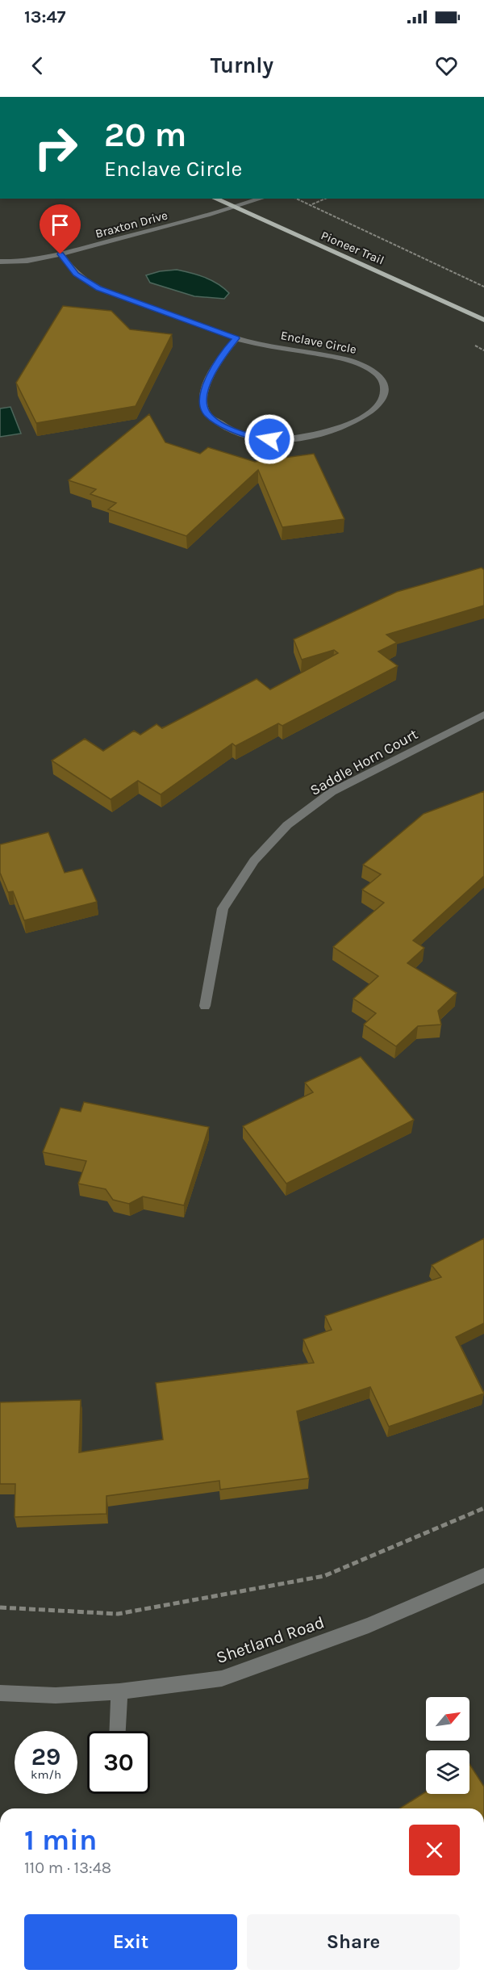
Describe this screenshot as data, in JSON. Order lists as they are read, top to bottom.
{
  "streets": {
    "main road": ["Pioneer Trail"],
    "street": [
      "Braxton Drive",
      "Enclave Circle",
      "Saddle Horn Court",
      "Shetland Road"
    ]
  },
  "crossings": [
    ["Braxton Drive", "Pioneer Trail"],
    ["Braxton Drive", "Enclave Circle"]
  ],
  "north": "top right",
  "page": {
    "status": "13:47",
    "header": "Turnly",
    "turn": ["20 m", "Enclave Circle"],
    "speed": "29 km/h",
    "limit": "30",
    "heading": ["1 min", "110 m · 13:48"],
    "buttons": ["Exit", "Share"]
  }
}
